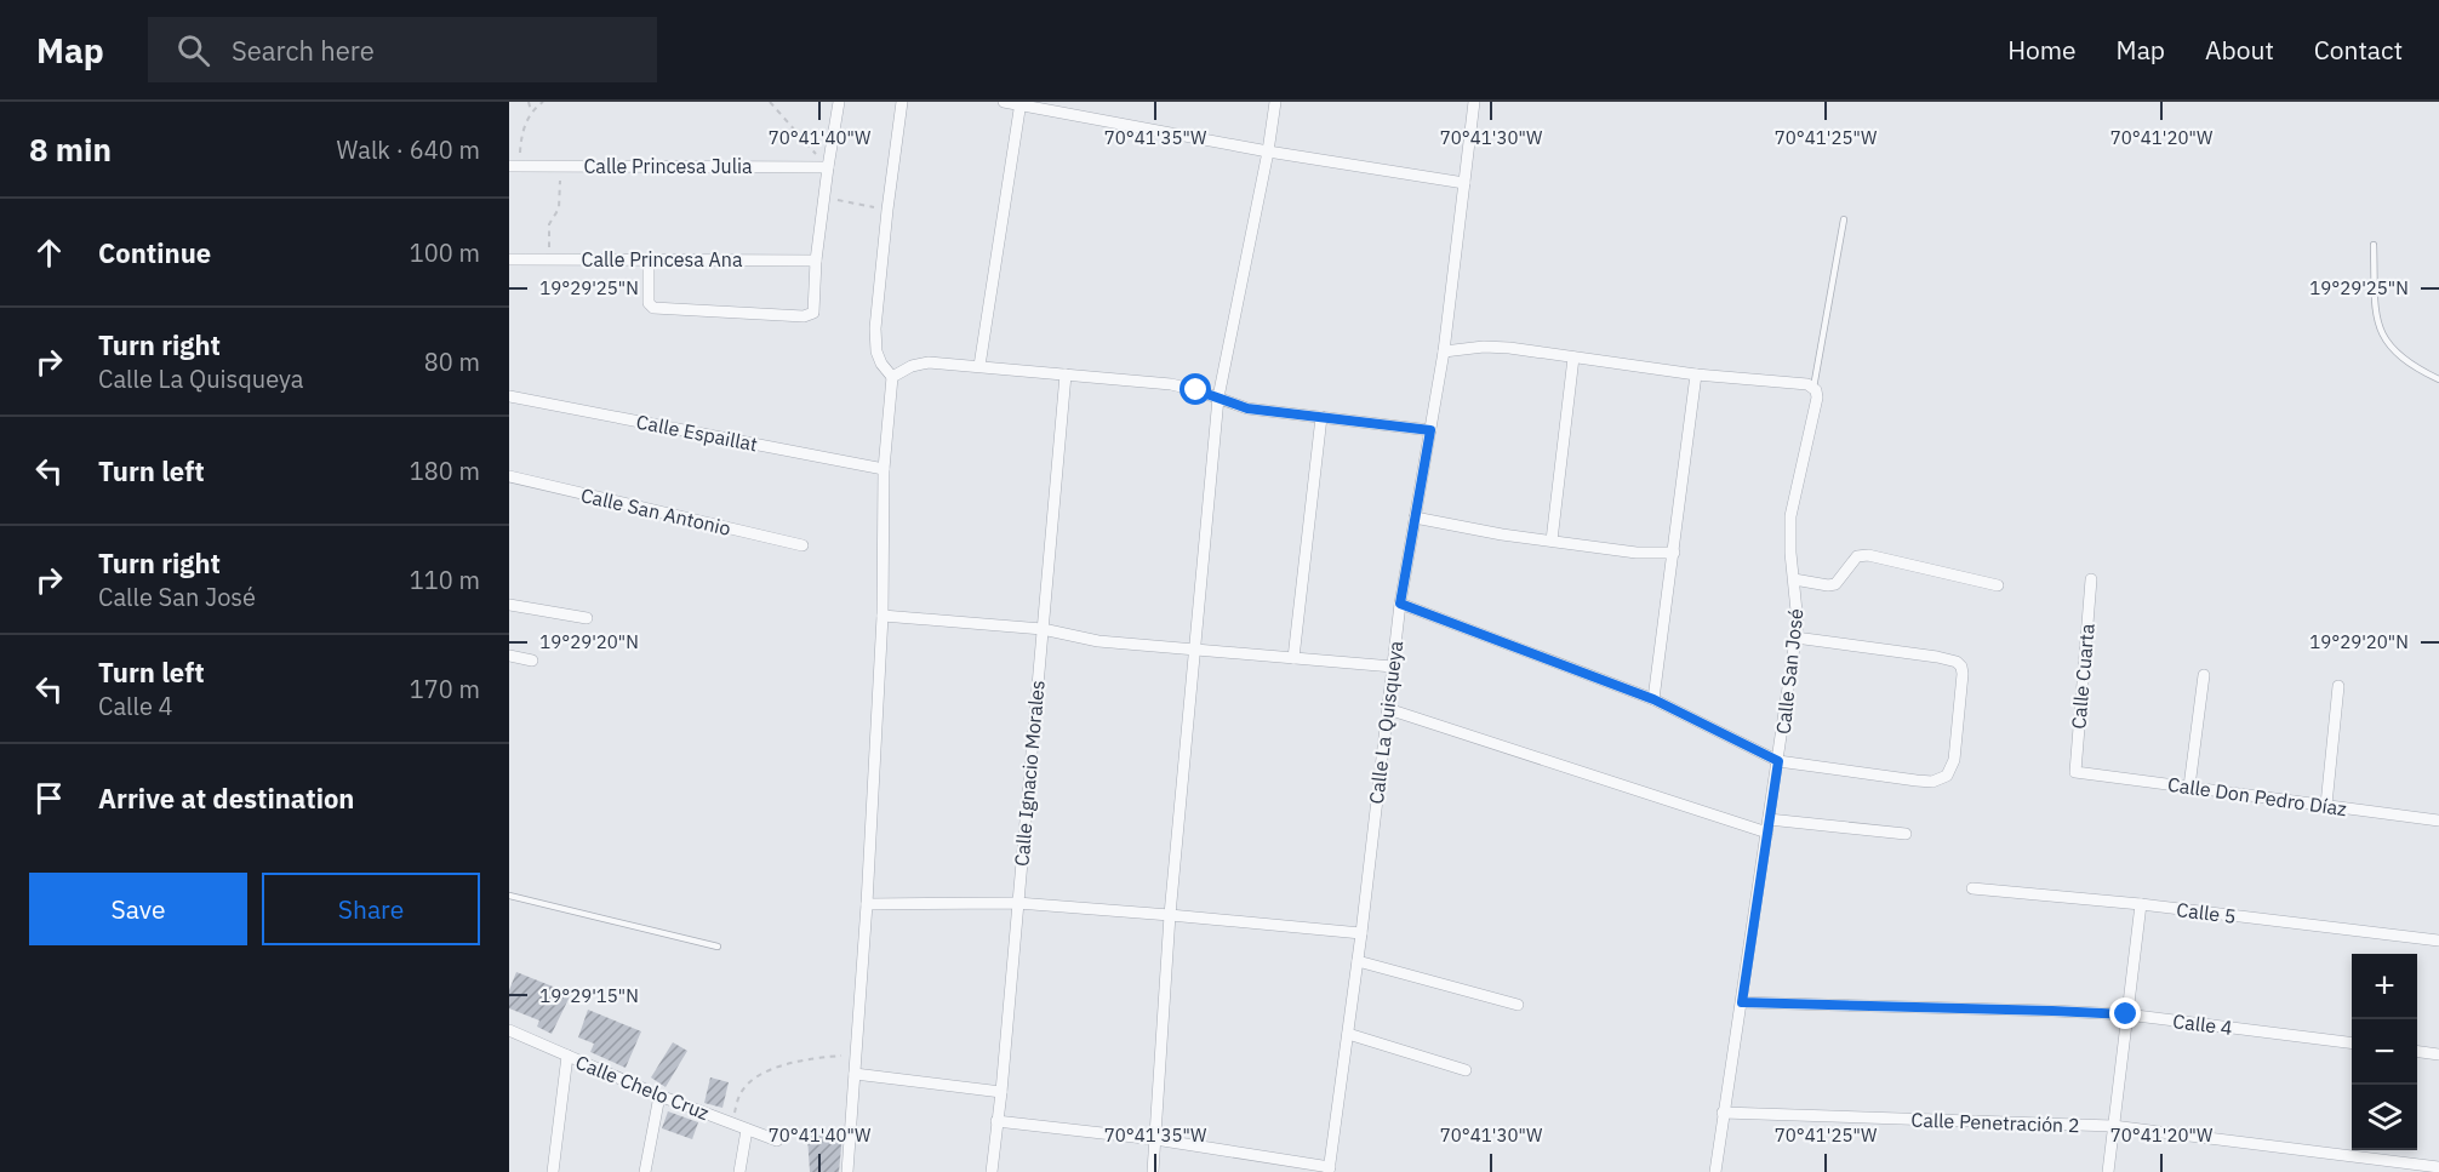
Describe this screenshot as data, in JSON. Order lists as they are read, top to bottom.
{
  "streets": {
    "street": [
      "Calle Princesa Julia",
      "Calle Princesa Ana",
      "Calle Espaillat",
      "Calle San Antonio",
      "Calle San José",
      "Calle Cuarta",
      "Calle La Quisqueya",
      "Calle Ignacio Morales",
      "Calle Don Pedro Díaz",
      "Calle 5",
      "Calle 4",
      "Calle Chelo Cruz",
      "Calle Penetración 2"
    ]
  },
  "crossings": [
    ["Calle San José", "Calle 4"],
    ["Calle San José", "Calle Penetración 2"],
    ["Calle Cuarta", "Calle Don Pedro Díaz"]
  ],
  "page": {
    "header": "Map",
    "search": "Search here",
    "nav": [
      "Home",
      "Map",
      "About",
      "Contact"
    ],
    "heading": ["8 min", "Walk · 640 m"],
    "list": [
      ["Continue", "100 m"],
      ["Turn right", "Calle La Quisqueya", "80 m"],
      ["Turn left", "180 m"],
      ["Turn right", "Calle San José", "110 m"],
      ["Turn left", "Calle 4", "170 m"],
      "Arrive at destination"
    ],
    "buttons": ["Save", "Share"],
    "map_buttons": ["+", "−"]
  },
  "coordinates": [
    "70°41'40\"W",
    "70°41'35\"W",
    "70°41'30\"W",
    "70°41'25\"W",
    "70°41'20\"W",
    "19°29'25\"N",
    "19°29'20\"N",
    "19°29'15\"N"
  ]
}
